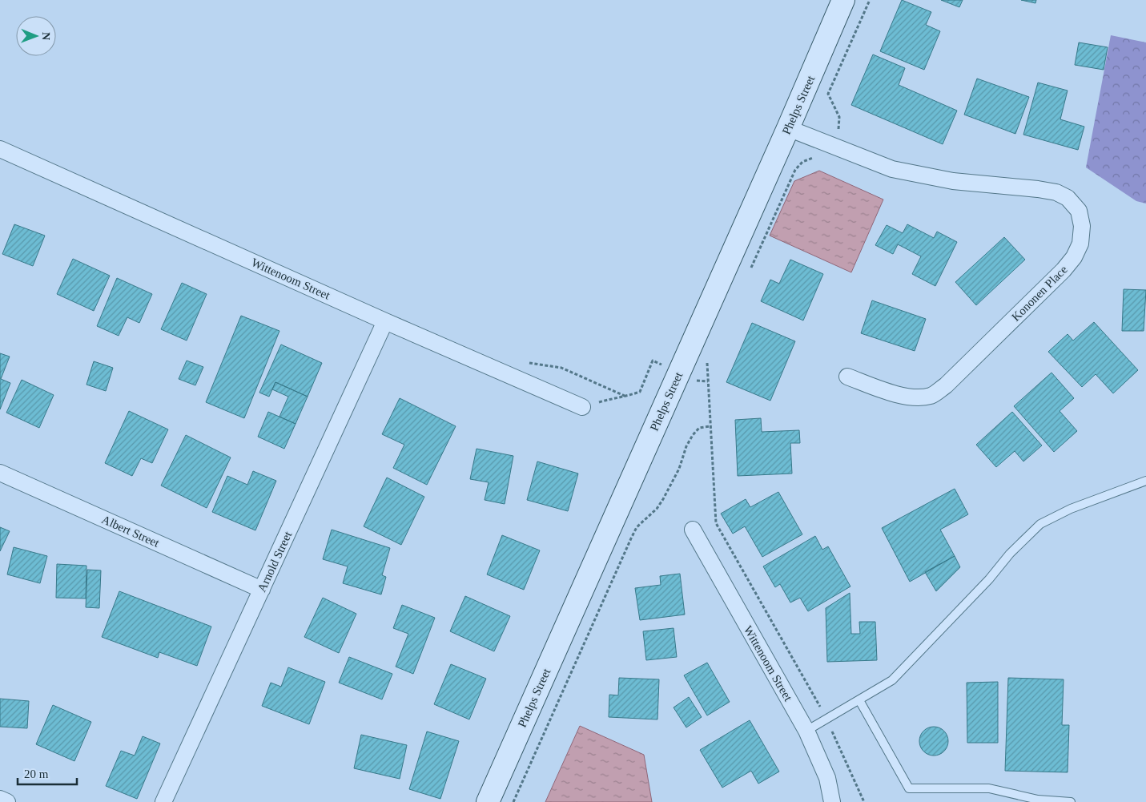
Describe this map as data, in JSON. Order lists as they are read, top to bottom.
{
  "streets": {
    "main road": ["Phelps Street"],
    "street": [
      "Wittenoom Street",
      "Kononen Place",
      "Albert Street",
      "Arnold Street"
    ]
  },
  "crossings": [
    ["Phelps Street", "Kononen Place"],
    ["Wittenoom Street", "Arnold Street"],
    ["Albert Street", "Arnold Street"]
  ],
  "scale_bar": "20 m",
  "north": "right"
}
